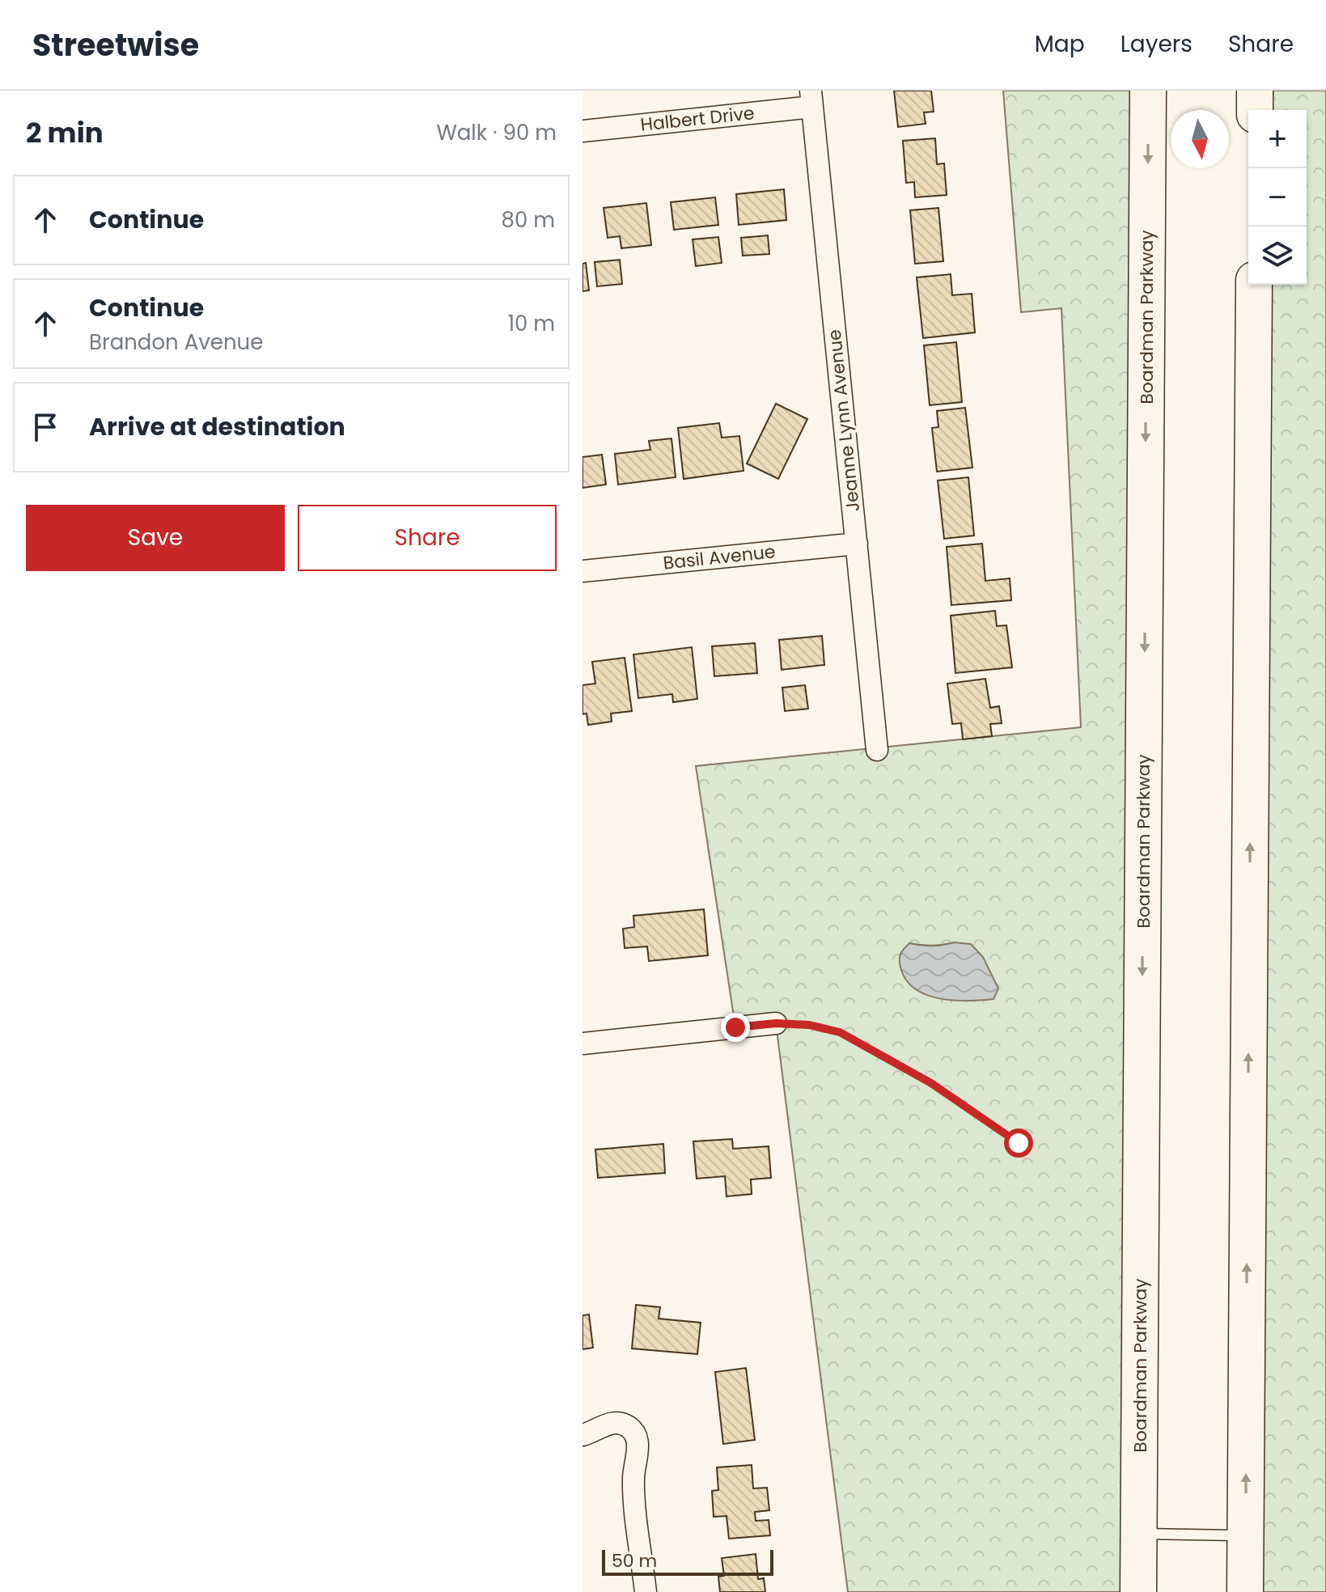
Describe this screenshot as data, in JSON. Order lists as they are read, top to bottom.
{
  "streets": {
    "highway": ["Boardman Parkway"],
    "street": ["Halbert Drive", "Jeanne Lynn Avenue", "Basil Avenue"]
  },
  "crossings": [
    ["Halbert Drive", "Jeanne Lynn Avenue"],
    ["Jeanne Lynn Avenue", "Basil Avenue"]
  ],
  "scale_bar": "50 m",
  "north": "bottom",
  "page": {
    "header": "Streetwise",
    "nav": ["Map", "Layers", "Share"],
    "heading": ["2 min", "Walk · 90 m"],
    "map_buttons": ["+", "−"],
    "list": [
      ["Continue", "80 m"],
      ["Continue", "Brandon Avenue", "10 m"],
      "Arrive at destination"
    ],
    "buttons": ["Save", "Share"],
    "scale": "50 m"
  }
}
